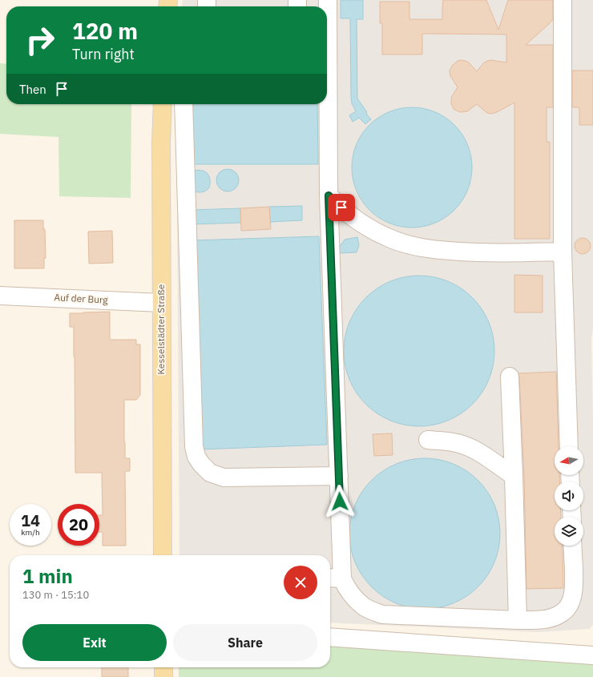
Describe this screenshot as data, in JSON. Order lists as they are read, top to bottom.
{
  "streets": {
    "main road": ["Kesselstädter Straße"],
    "street": ["Auf der Burg"]
  },
  "crossings": [
    ["Auf der Burg", "Kesselstädter Straße"]
  ],
  "north": "left",
  "page": {
    "turn": ["120 m", "Turn right"],
    "then": "Then",
    "speed": "14 km/h",
    "limit": "20",
    "heading": ["1 min", "130 m · 15:10"],
    "buttons": ["Exit", "Share"]
  }
}
